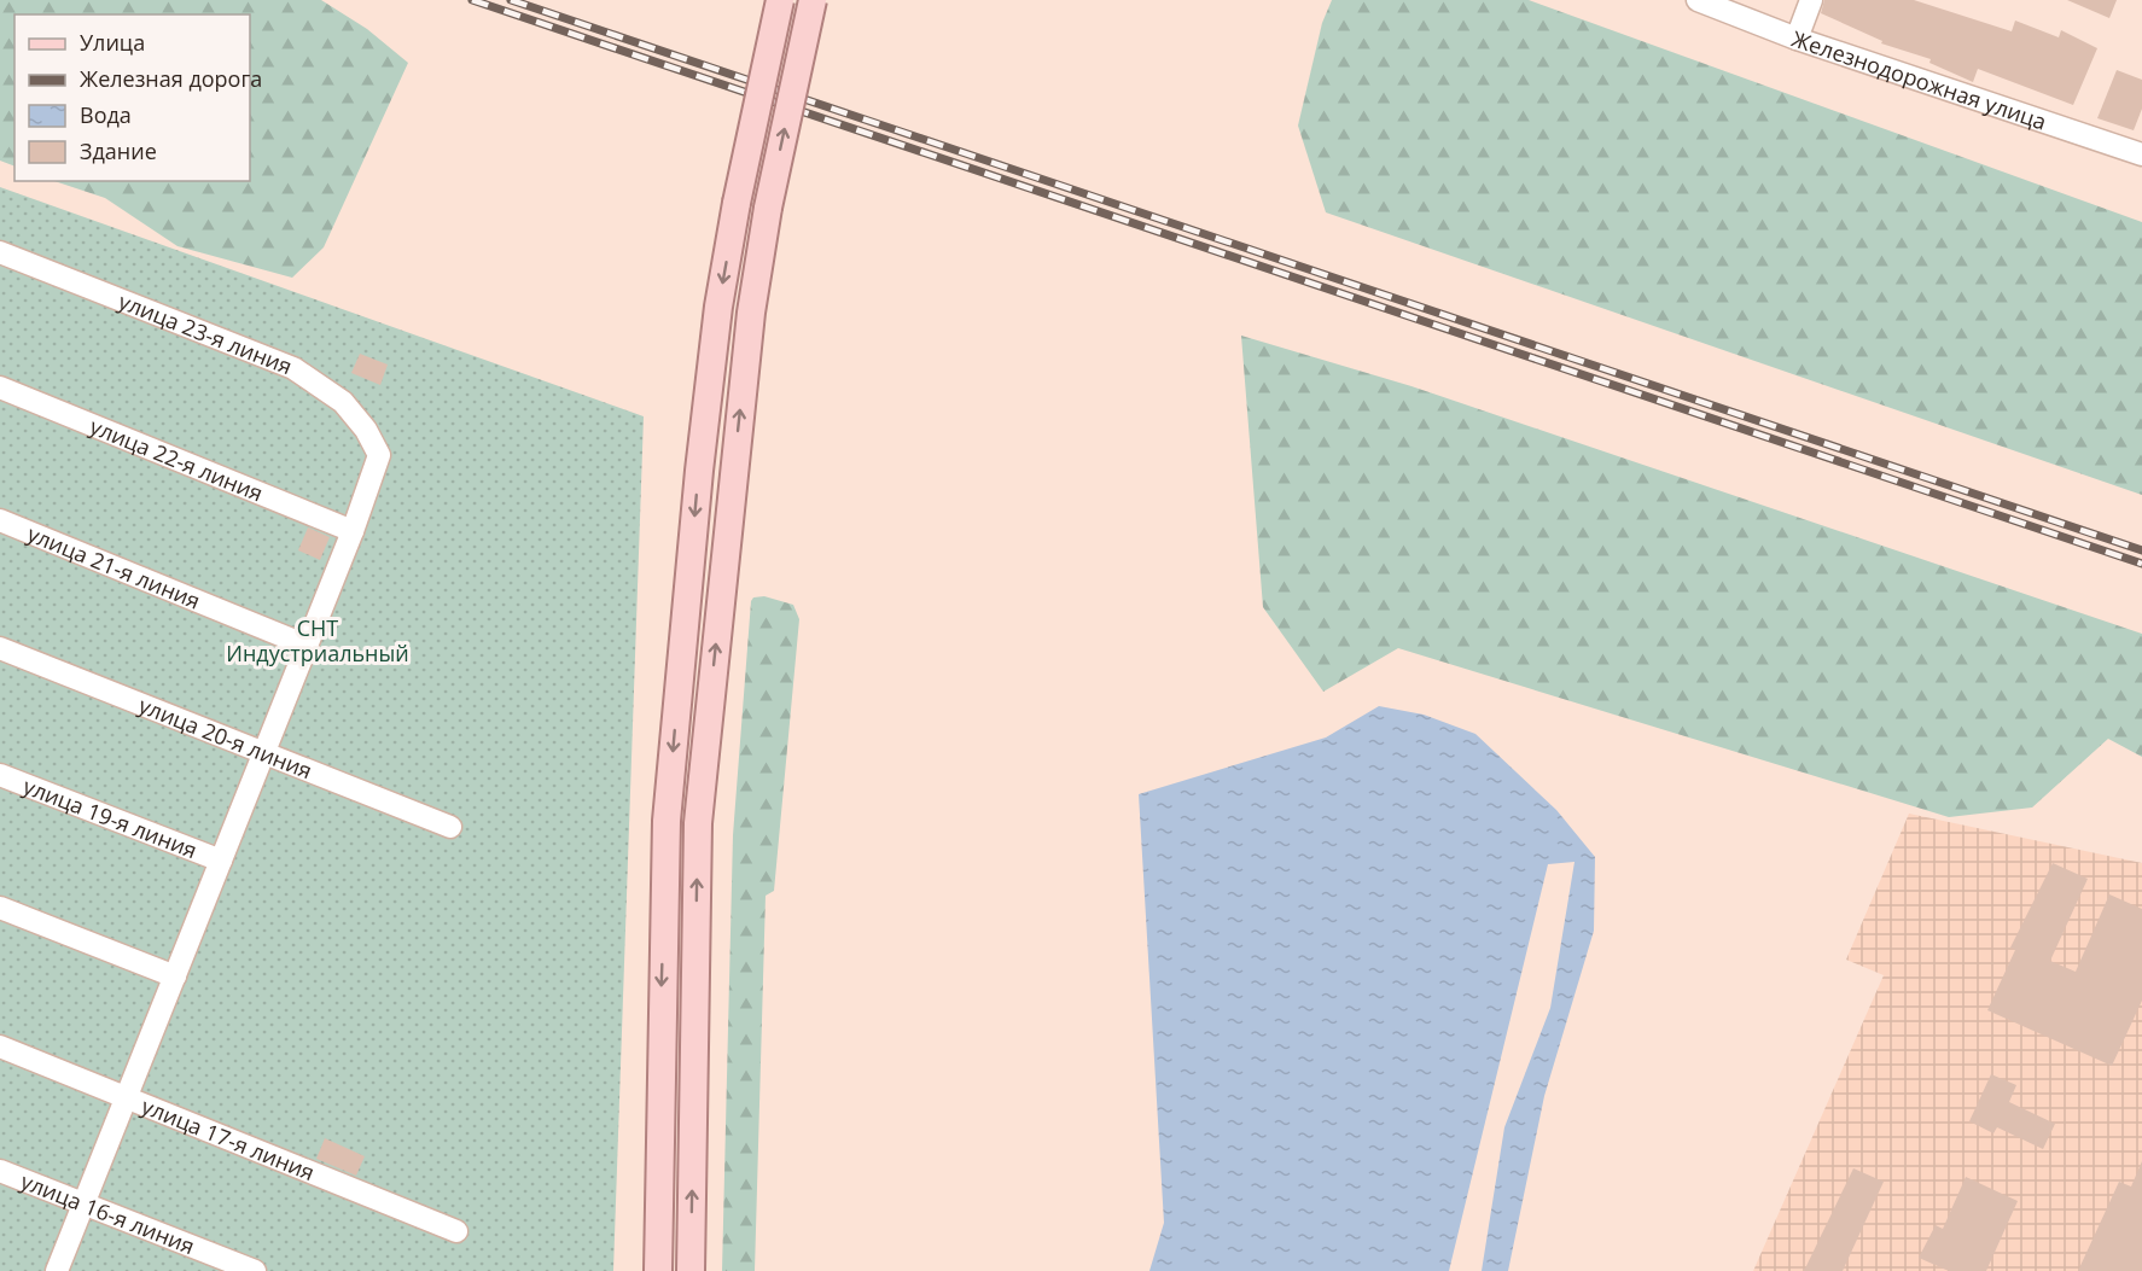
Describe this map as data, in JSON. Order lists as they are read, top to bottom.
{
  "streets": {
    "street": [
      "Железнодорожная улица",
      "улица 23-я линия",
      "улица 22-я линия",
      "улица 21-я линия",
      "улица 20-я линия",
      "улица 19-я линия",
      "улица 17-я линия",
      "улица 16-я линия"
    ]
  },
  "crossings": [
    ["улица 23-я линия", "улица 22-я линия"]
  ],
  "parks": ["СНТ Индустриальный"],
  "legend": [
    "Улица",
    "Железная дорога",
    "Вода",
    "Здание"
  ]
}
